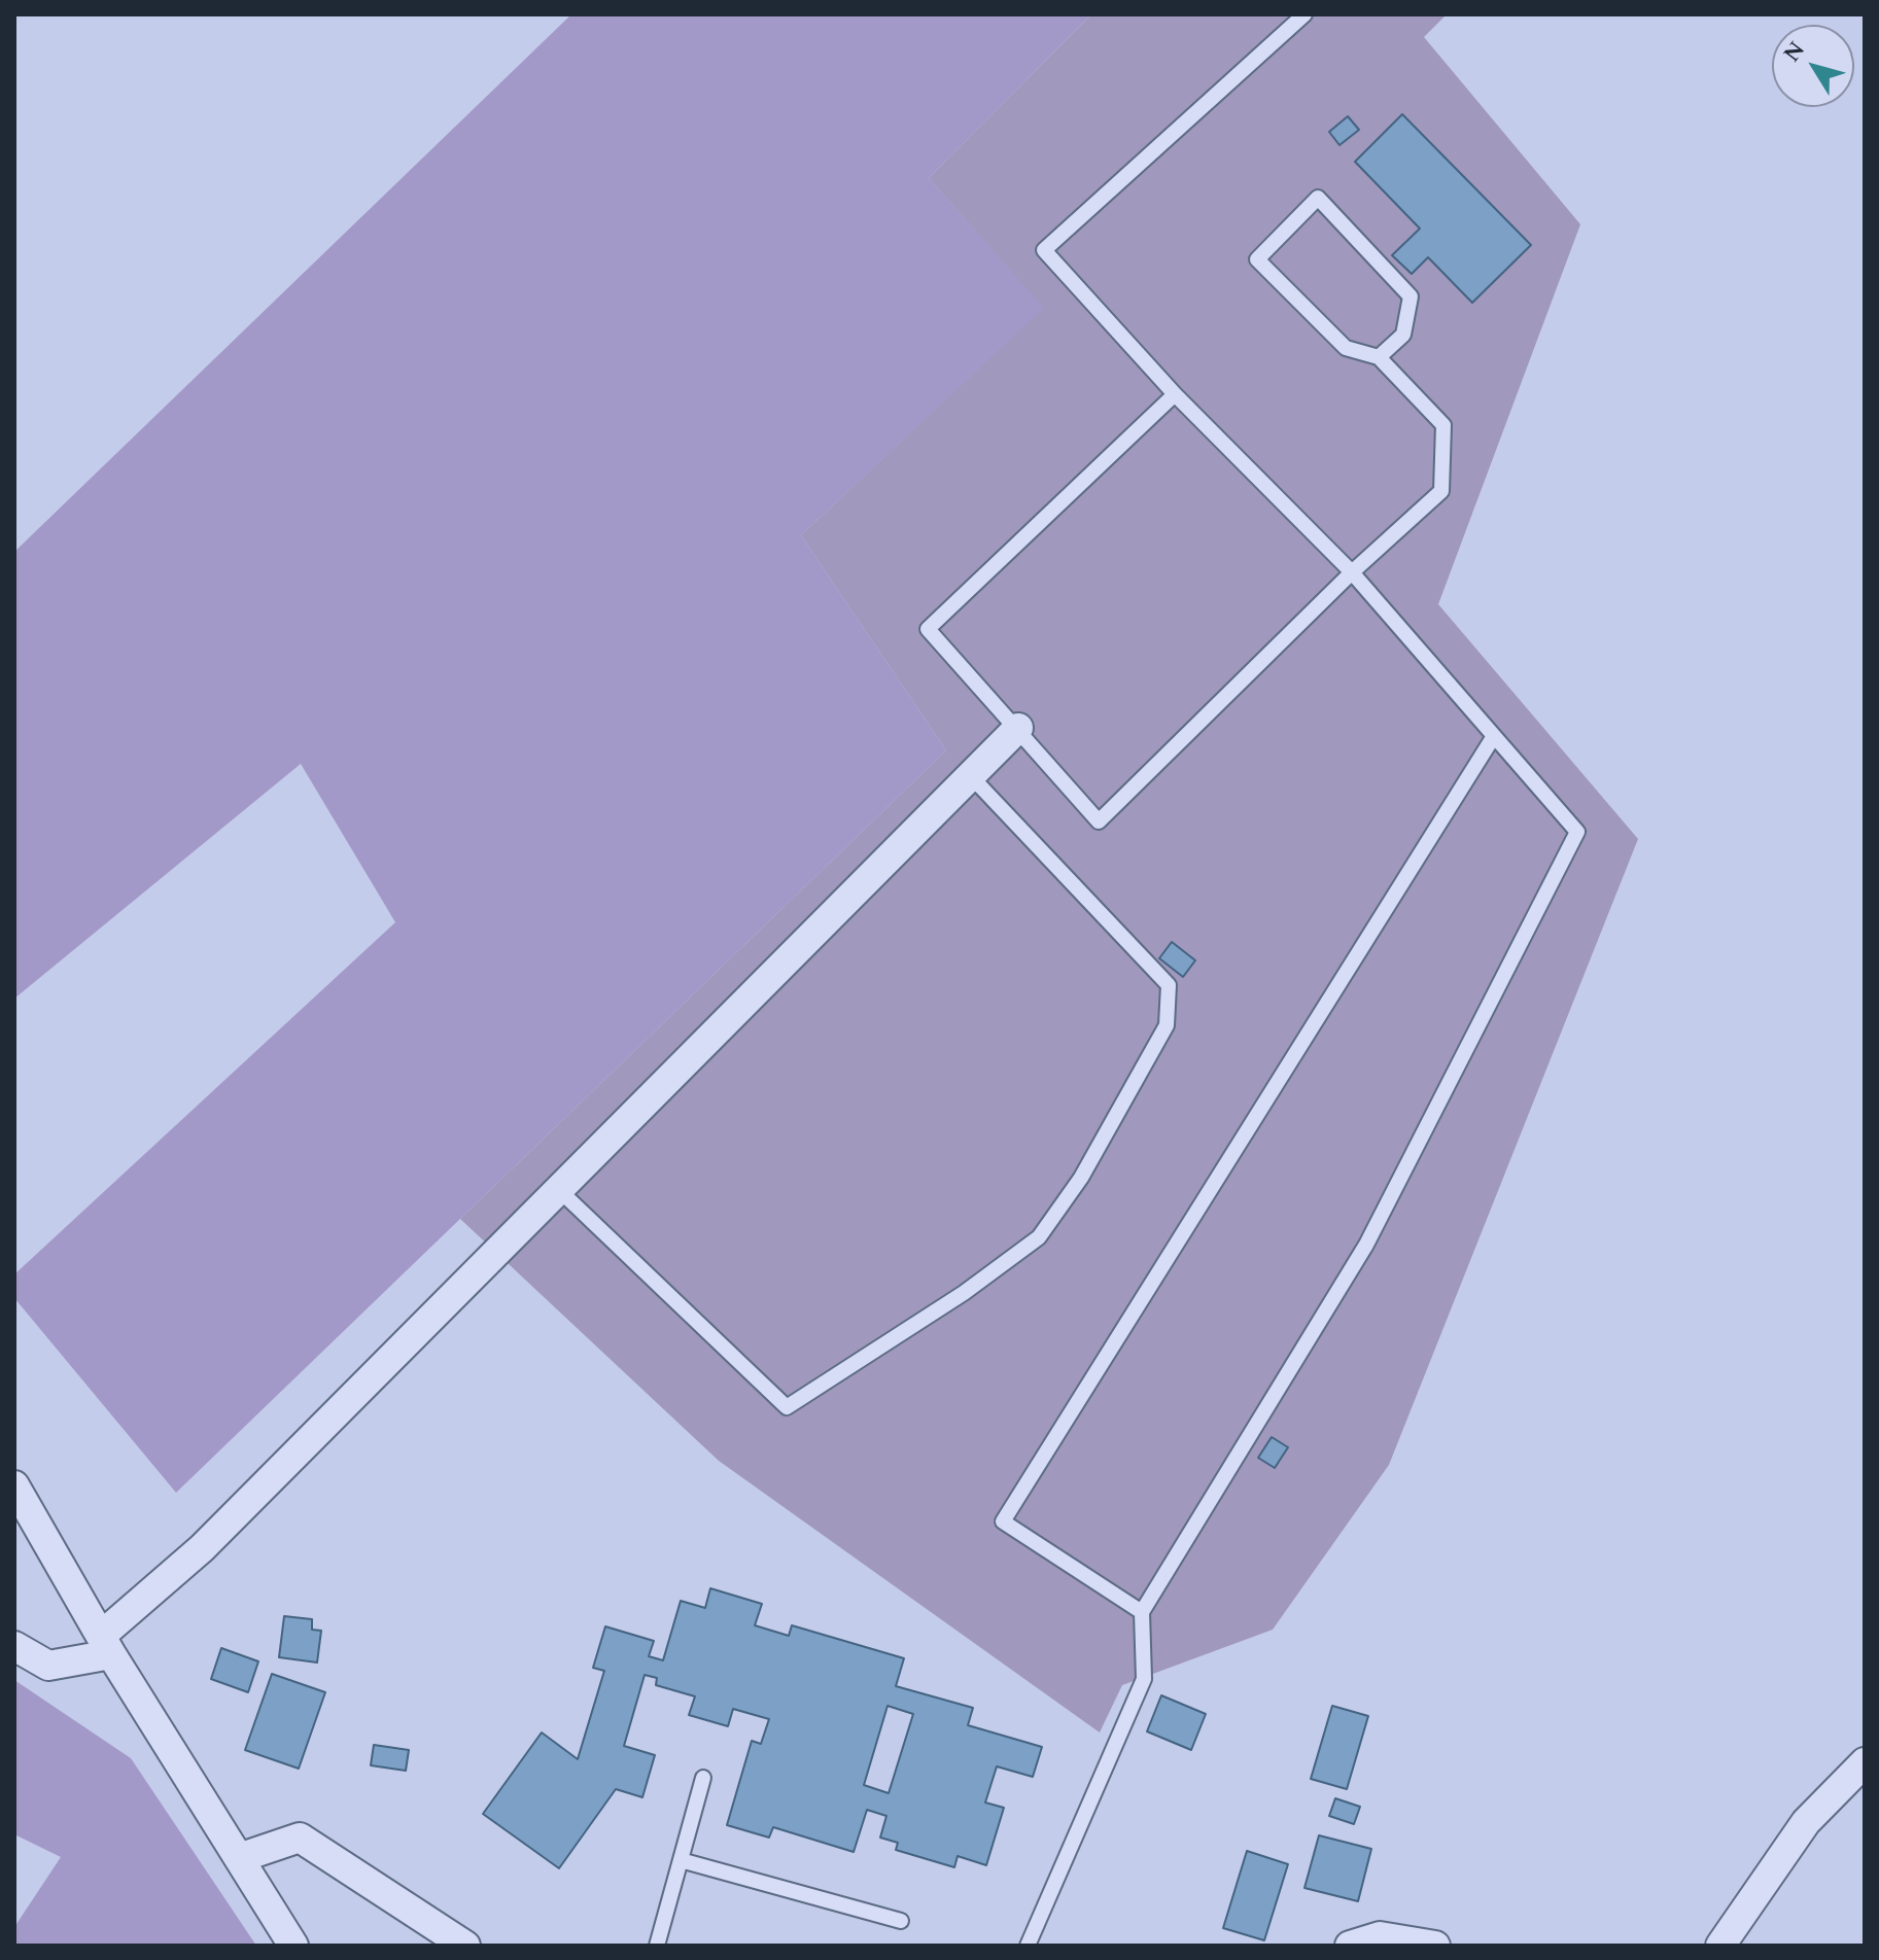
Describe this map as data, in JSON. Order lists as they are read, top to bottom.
{
  "north": "top left"
}
